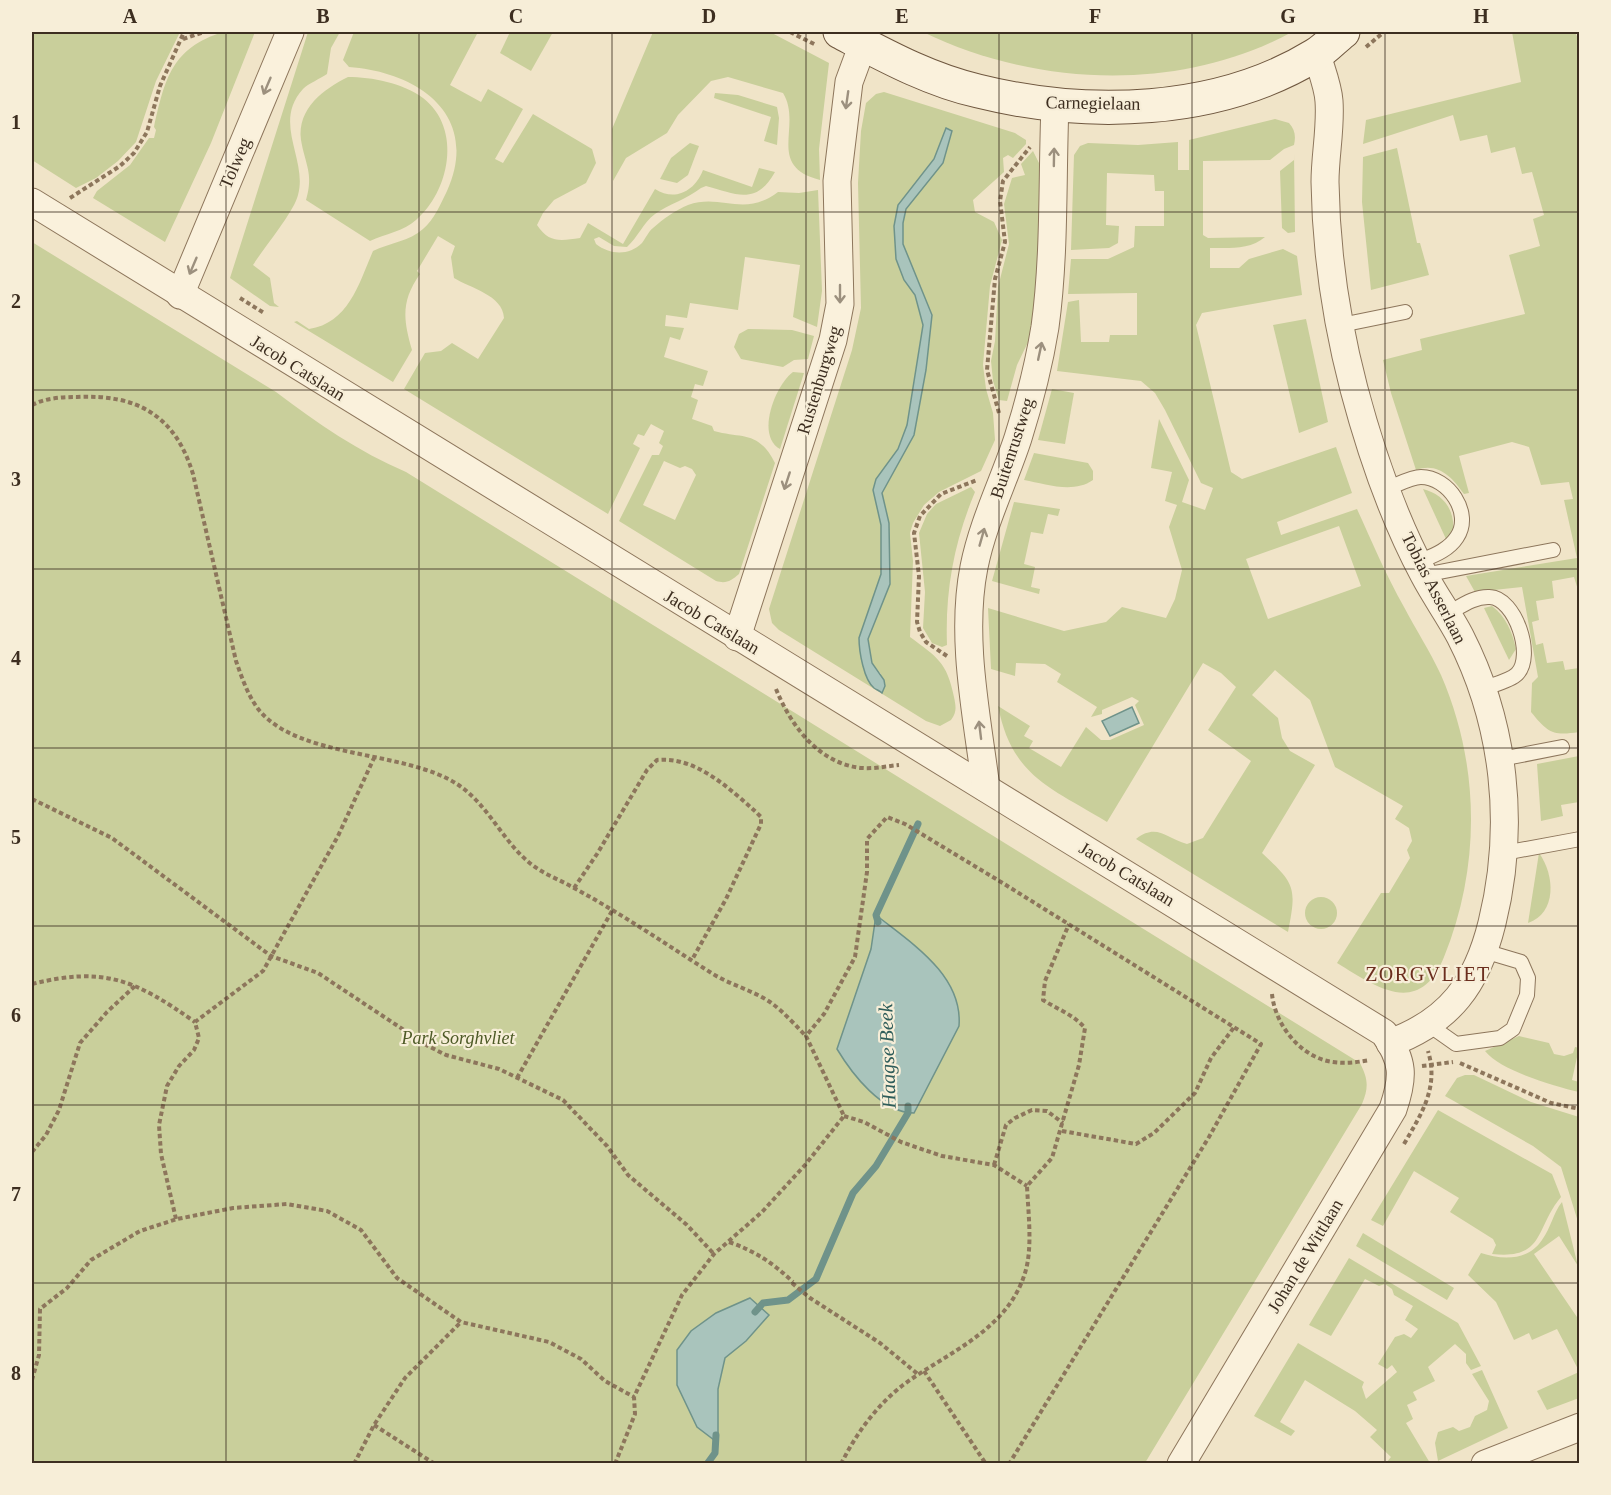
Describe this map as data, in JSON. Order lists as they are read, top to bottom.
{
  "streets": {
    "main road": ["Carnegielaan"],
    "street": [
      "Tolweg",
      "Jacob Catslaan",
      "Rustenburgweg",
      "Buitenrustweg",
      "Tobias Asserlaan",
      "Johan de Wittlaan"
    ]
  },
  "crossings": [
    ["Carnegielaan", "Rustenburgweg"],
    ["Carnegielaan", "Buitenrustweg"],
    ["Carnegielaan", "Tobias Asserlaan"],
    ["Tolweg", "Jacob Catslaan"],
    ["Jacob Catslaan", "Rustenburgweg"],
    ["Jacob Catslaan", "Buitenrustweg"],
    ["Jacob Catslaan", "Tobias Asserlaan"],
    ["Jacob Catslaan", "Johan de Wittlaan"],
    ["Tobias Asserlaan", "Johan de Wittlaan"]
  ],
  "one_way": ["Tolweg", "Rustenburgweg", "Buitenrustweg"],
  "districts": ["ZORGVLIET"],
  "water": ["Haagse Beek"],
  "parks": ["Park Sorghvliet"],
  "grid": {
    "columns": [
      "A",
      "B",
      "C",
      "D",
      "E",
      "F",
      "G",
      "H"
    ],
    "rows": [
      "1",
      "2",
      "3",
      "4",
      "5",
      "6",
      "7",
      "8"
    ]
  }
}
